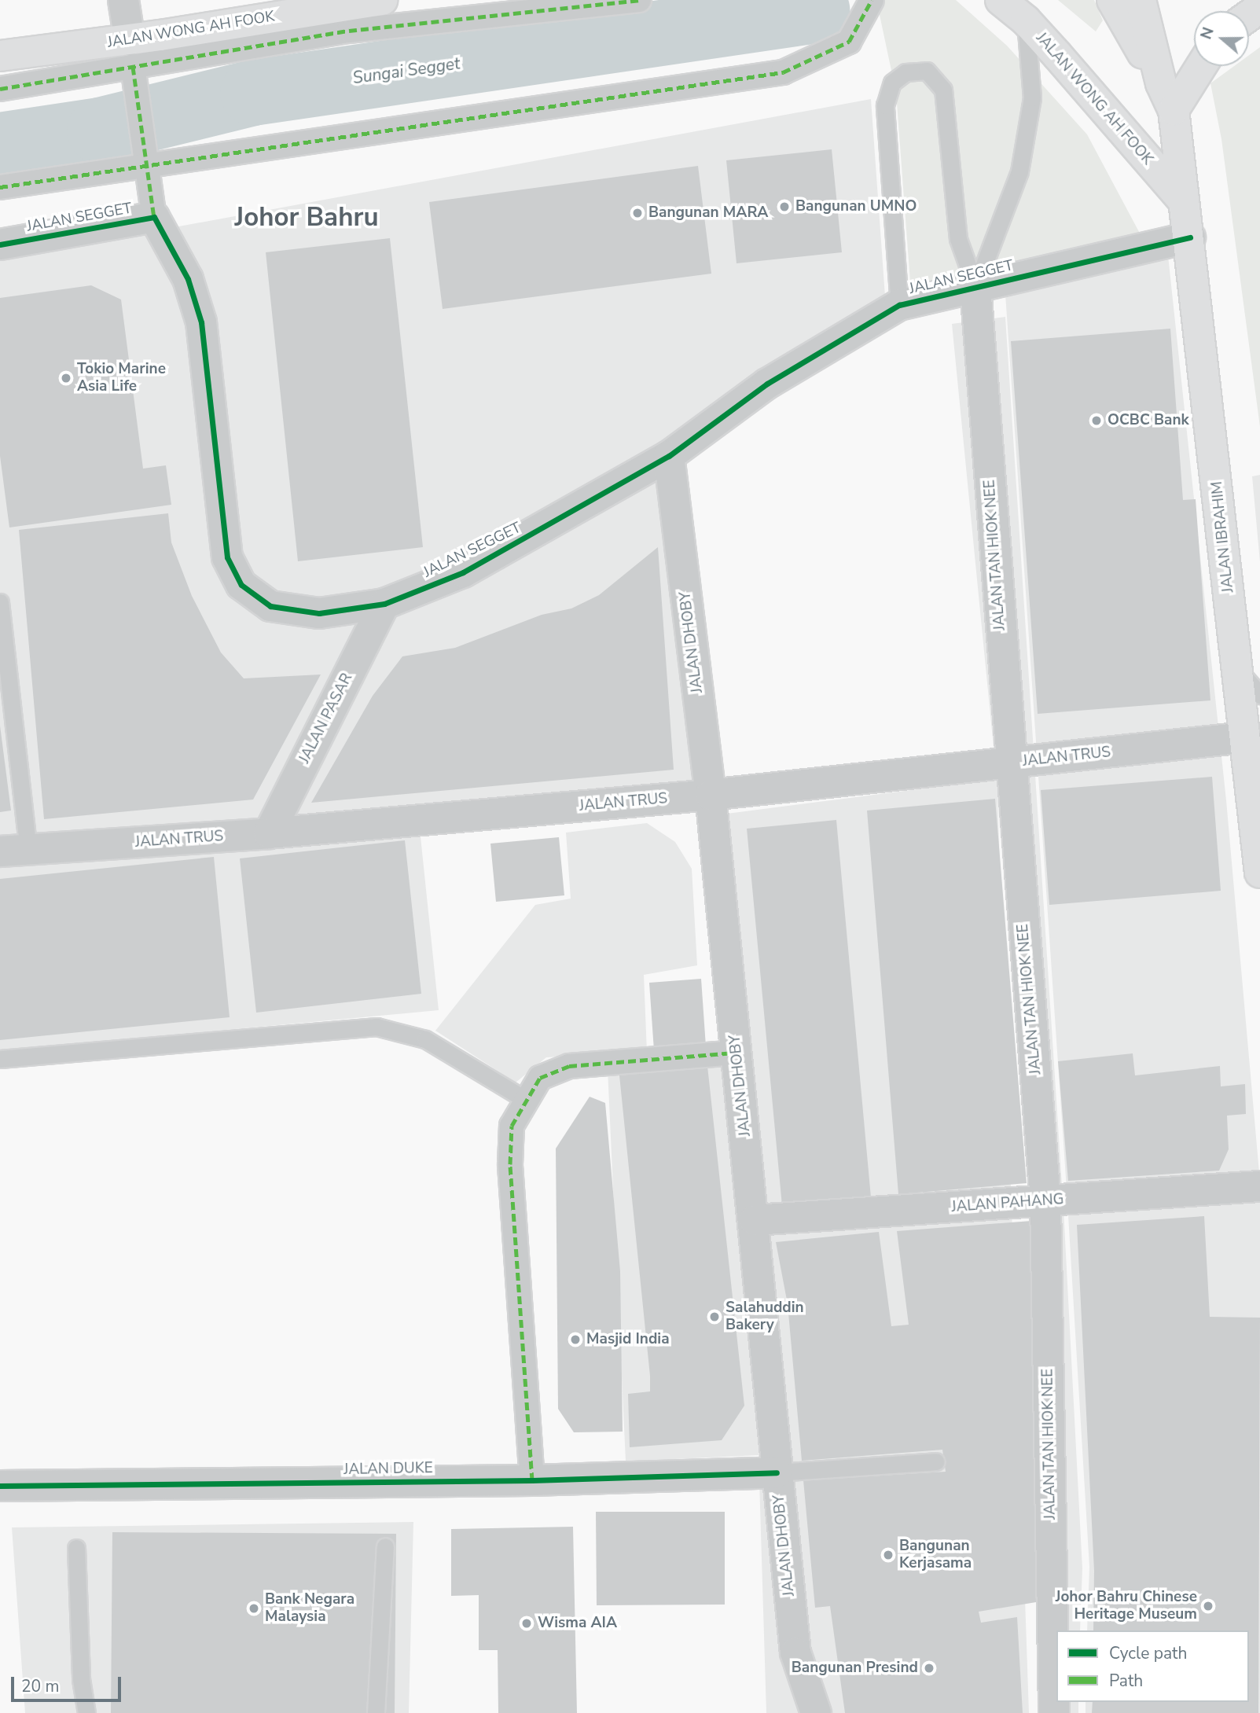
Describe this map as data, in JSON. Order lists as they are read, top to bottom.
{
  "streets": {
    "main road": ["JALAN WONG AH FOOK", "JALAN IBRAHIM"],
    "street": [
      "JALAN SEGGET",
      "JALAN TAN HIOK NEE",
      "JALAN DHOBY",
      "JALAN PASAR",
      "JALAN TRUS",
      "JALAN PAHANG",
      "JALAN DUKE"
    ]
  },
  "crossings": [
    ["JALAN WONG AH FOOK", "JALAN IBRAHIM"],
    ["JALAN SEGGET", "JALAN IBRAHIM"],
    ["JALAN SEGGET", "JALAN TAN HIOK NEE"],
    ["JALAN SEGGET", "JALAN DHOBY"],
    ["JALAN SEGGET", "JALAN PASAR"],
    ["JALAN IBRAHIM", "JALAN TRUS"],
    ["JALAN TAN HIOK NEE", "JALAN TRUS"],
    ["JALAN TAN HIOK NEE", "JALAN PAHANG"],
    ["JALAN DHOBY", "JALAN TRUS"],
    ["JALAN DHOBY", "JALAN PAHANG"],
    ["JALAN DHOBY", "JALAN DUKE"],
    ["JALAN PASAR", "JALAN TRUS"]
  ],
  "districts": ["Johor Bahru"],
  "water": ["Sungai Segget"],
  "places": [
    "Bangunan UMNO",
    "Bangunan MARA",
    "Tokio Marine Asia Life",
    "OCBC Bank",
    "Salahuddin Bakery",
    "Masjid India",
    "Bangunan Kerjasama",
    "Johor Bahru Chinese Heritage Museum",
    "Bank Negara Malaysia",
    "Wisma AIA",
    "Bangunan Presind"
  ],
  "legend": ["Cycle path", "Path"],
  "scale_bar": "20 m",
  "north": "left"
}
